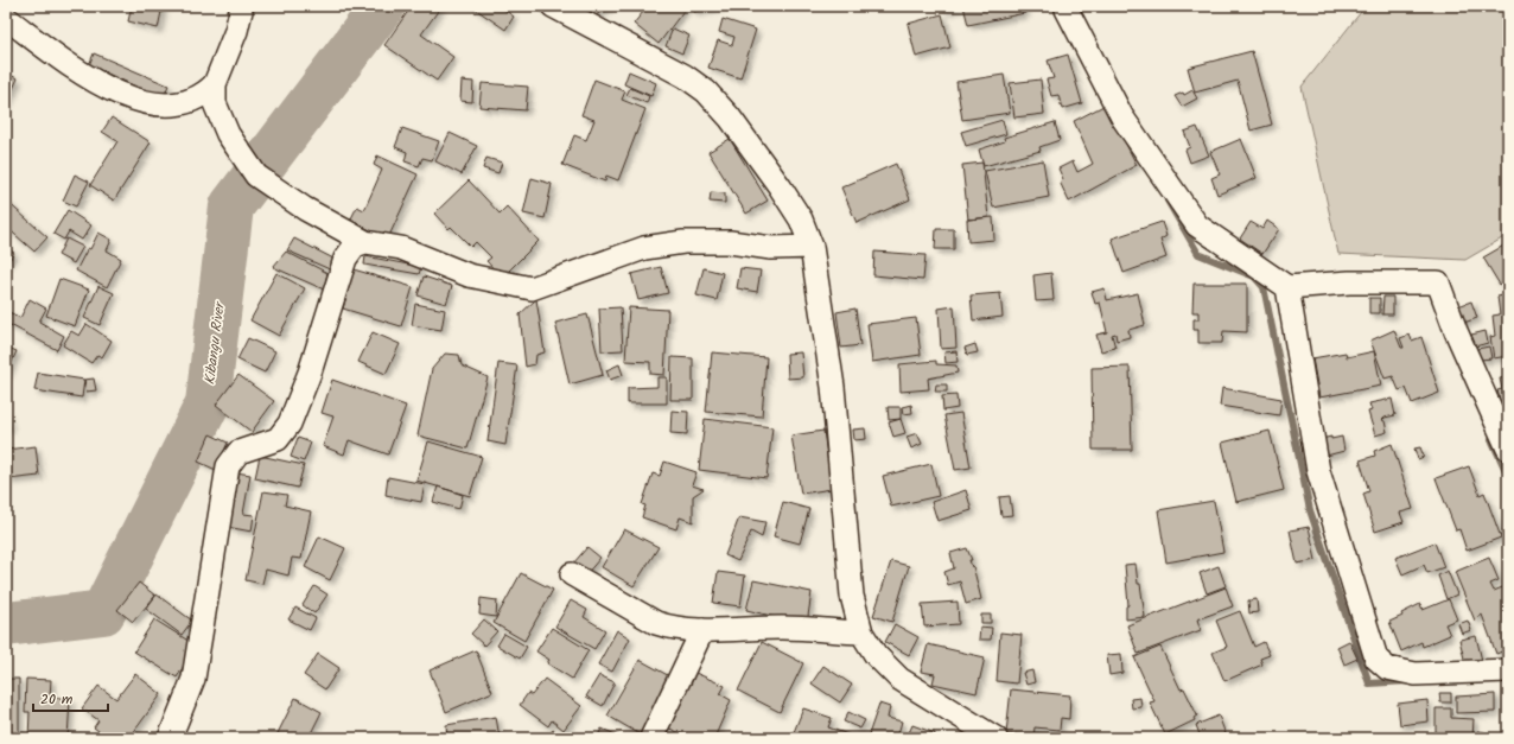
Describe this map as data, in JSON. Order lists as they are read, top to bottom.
{
  "water": ["Kibangu River"],
  "scale_bar": "20 m"
}
